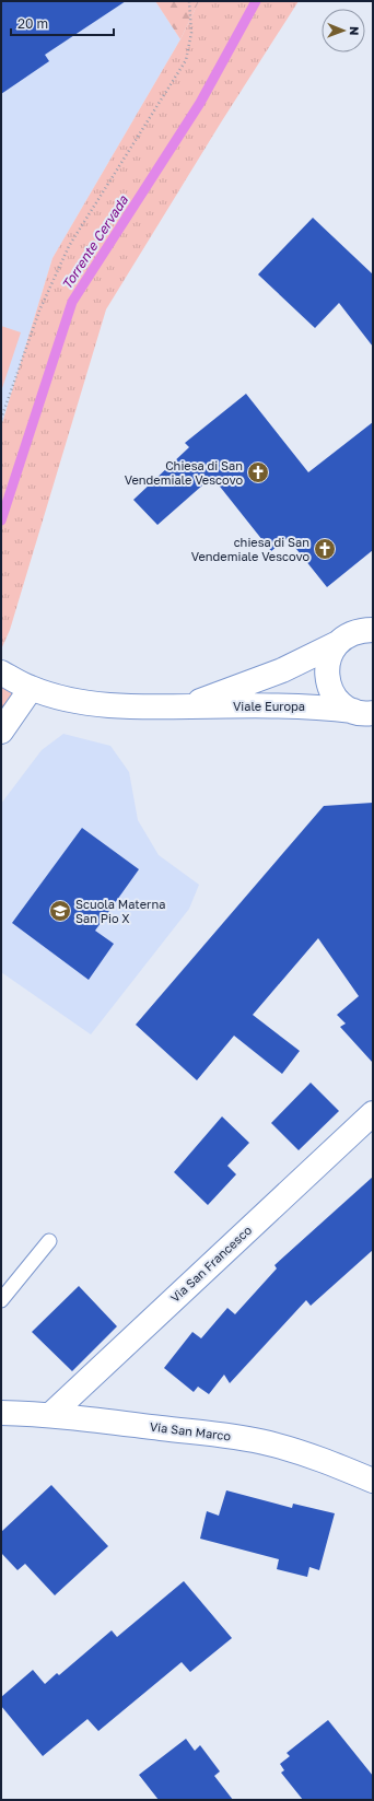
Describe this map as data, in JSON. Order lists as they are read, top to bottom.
{
  "streets": {
    "street": ["Viale Europa", "Via San Francesco", "Via San Marco"]
  },
  "crossings": [
    ["Via San Francesco", "Via San Marco"]
  ],
  "water": ["Torrente Cervada"],
  "places": {
    "church": ["Chiesa di San Vendemiale Vescovo", "chiesa di San Vendemiale Vescovo"],
    "school or university": ["Scuola Materna San Pio X"]
  },
  "scale_bar": "20 m",
  "north": "right"
}
